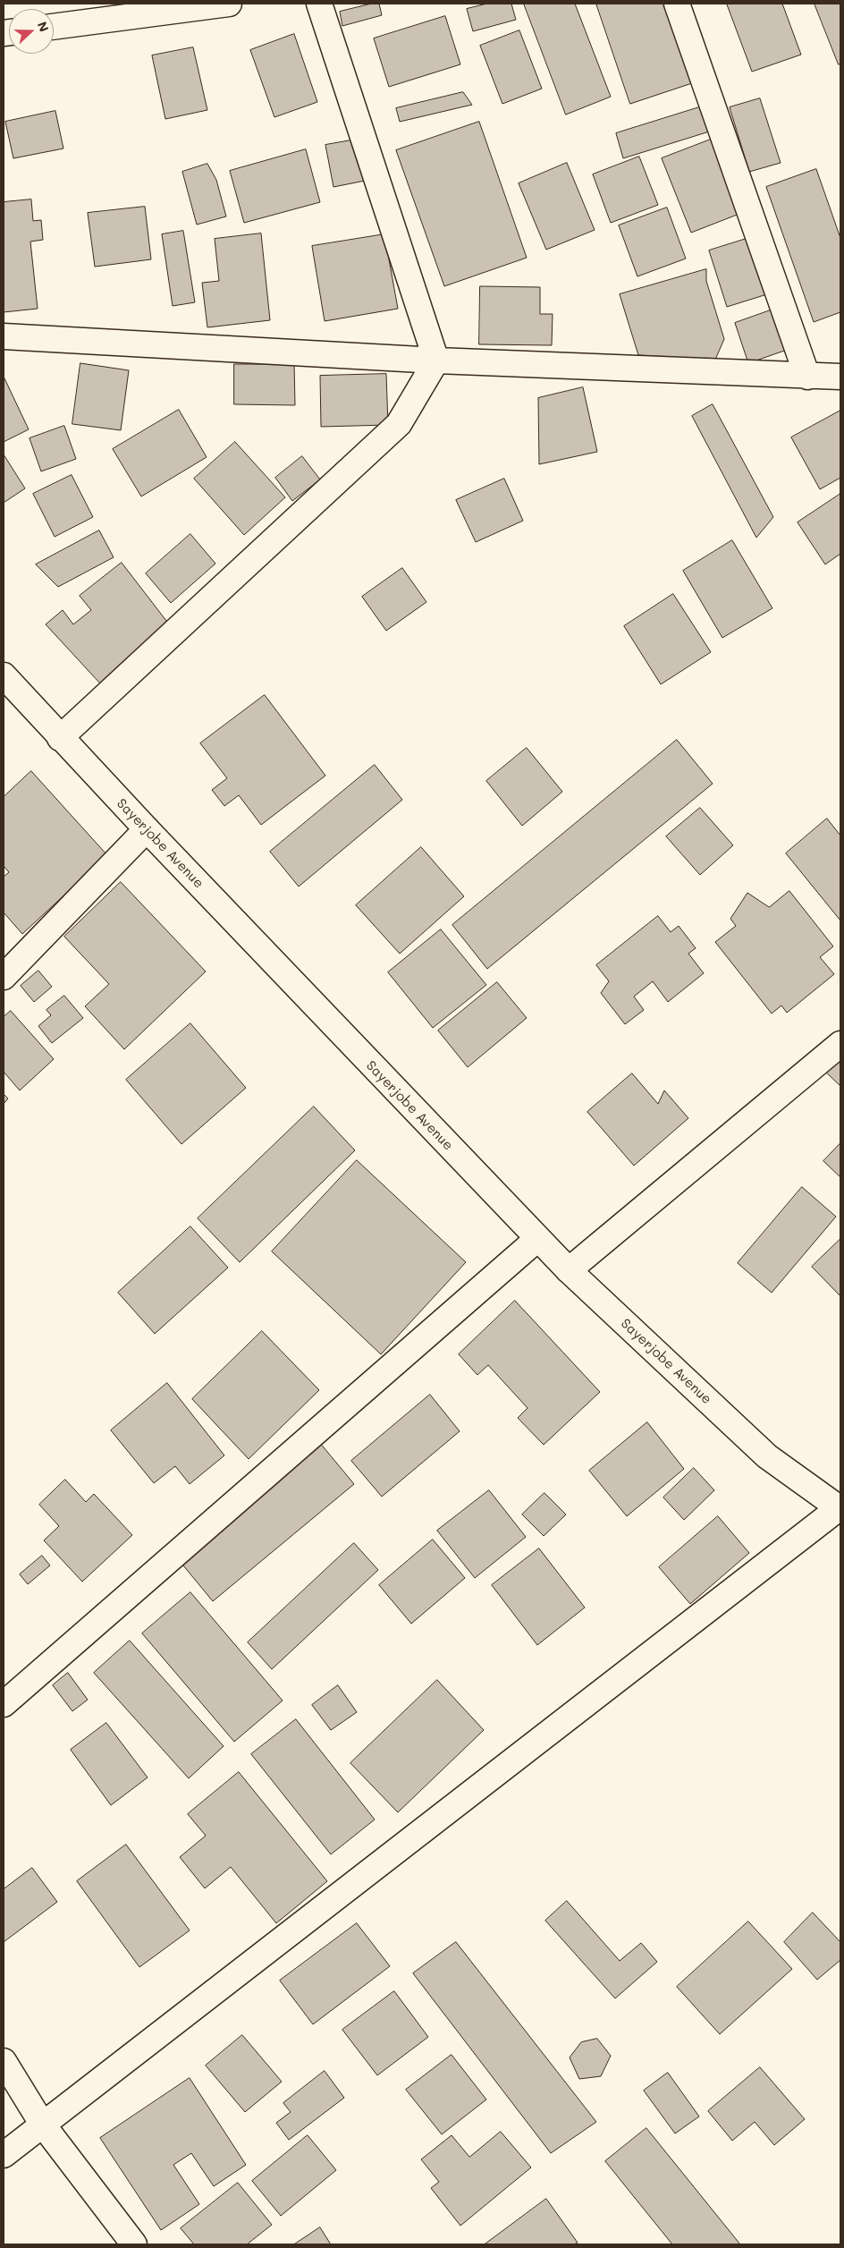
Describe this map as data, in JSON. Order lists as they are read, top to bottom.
{
  "streets": {
    "street": ["Sayerjobe Avenue"]
  },
  "north": "right"
}
